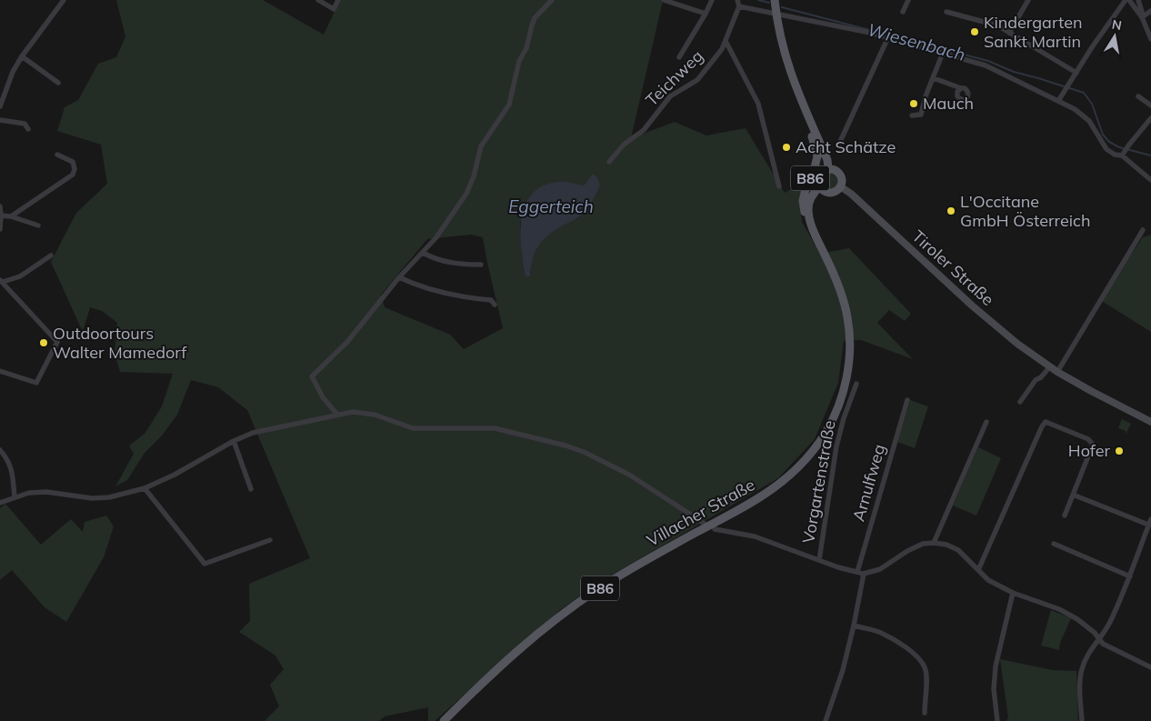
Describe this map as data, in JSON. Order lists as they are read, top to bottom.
{
  "streets": {
    "main road": ["B86", "Tiroler Straße", "Villacher Straße"],
    "street": ["Teichweg", "Vorgartenstraße", "Arnulfweg"]
  },
  "crossings": [
    ["B86", "Tiroler Straße"],
    ["B86", "Villacher Straße"]
  ],
  "water": ["Wiesenbach", "Eggerteich"],
  "places": [
    "Kindergarten Sankt Martin",
    "Mauch",
    "Acht Schätze",
    "L'Occitane GmbH Österreich",
    "Outdoortours Walter Mamedorf",
    "Hofer"
  ],
  "north": "top"
}
